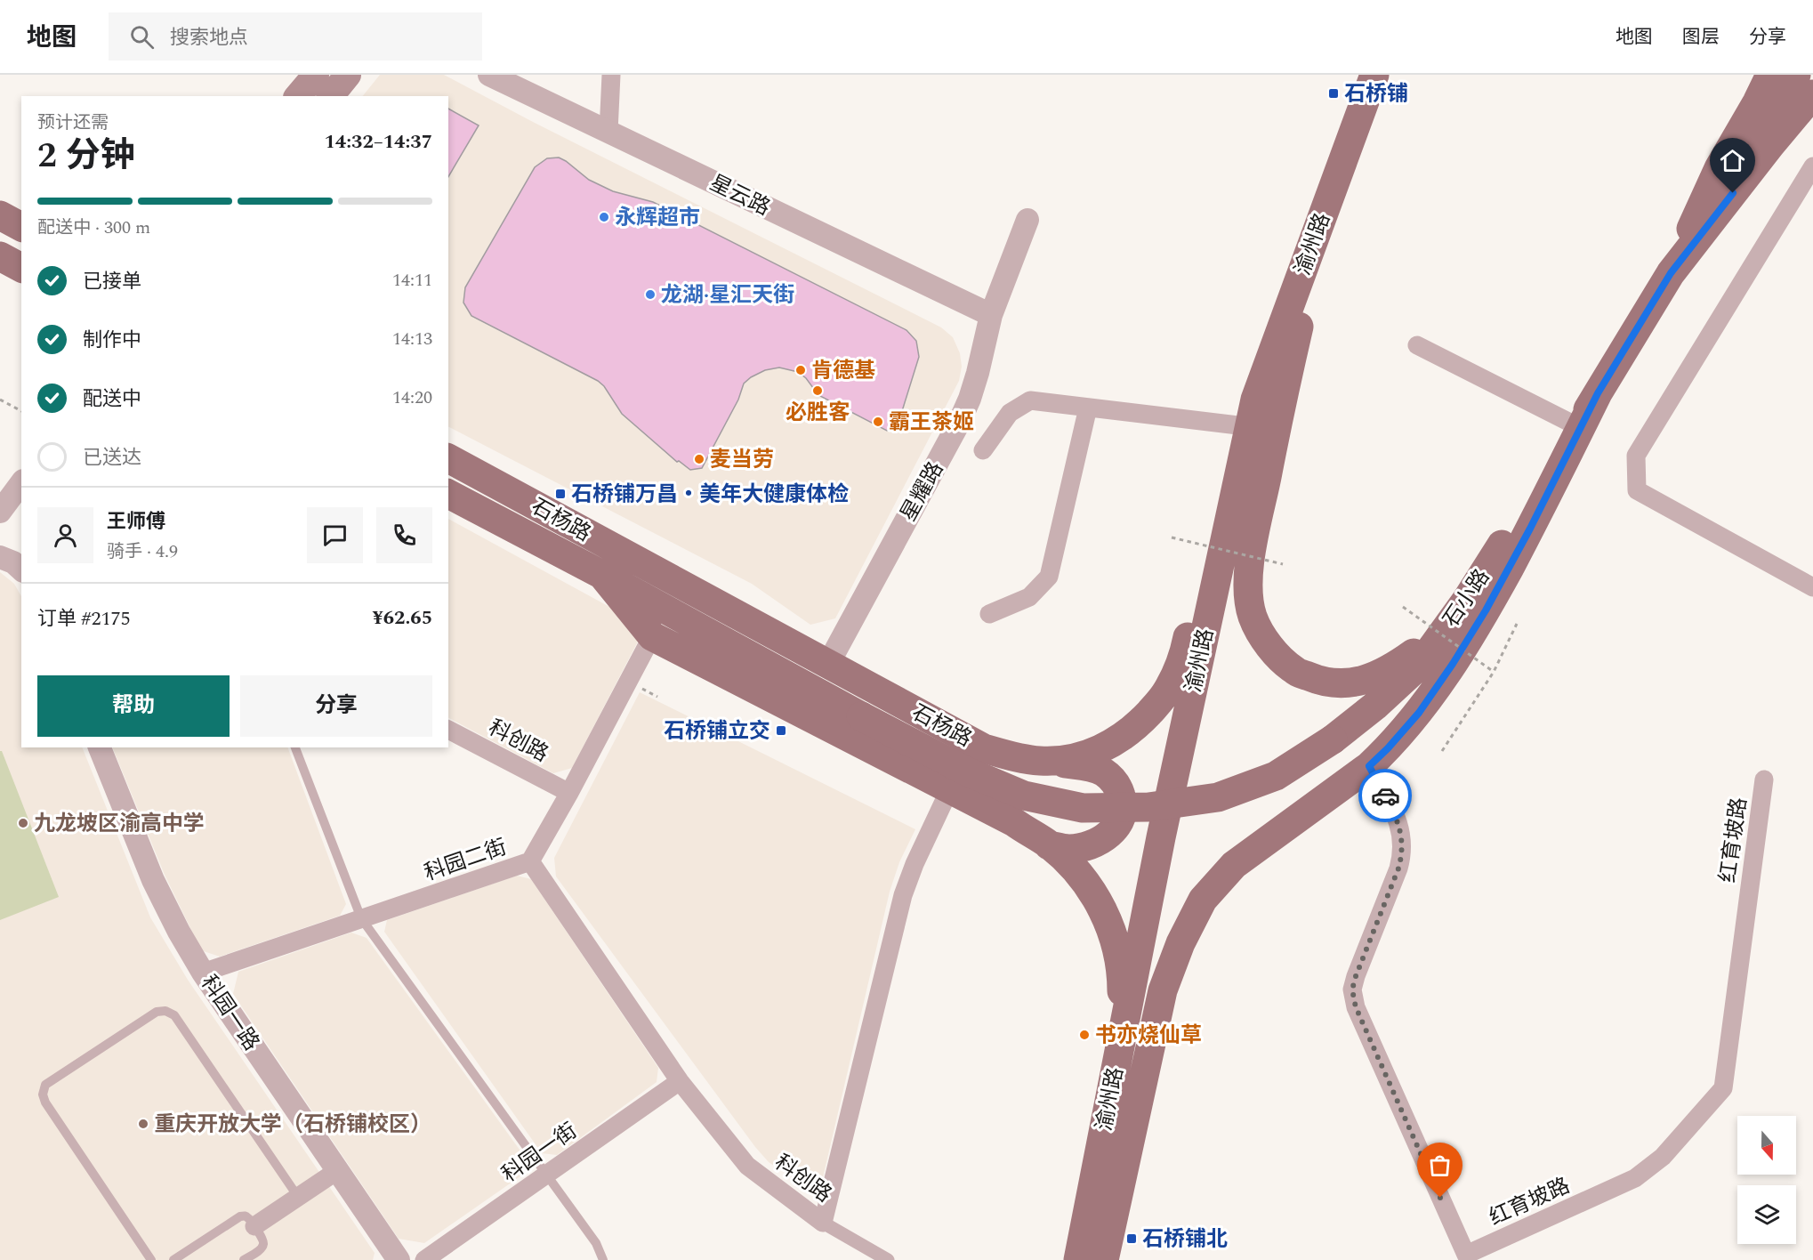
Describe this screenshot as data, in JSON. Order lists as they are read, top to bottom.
{
  "streets": {
    "main road": ["渝州路", "石杨路", "石小路"],
    "street": [
      "星云路",
      "星耀路",
      "科创路",
      "红育坡路",
      "科园二街",
      "科园一路",
      "科园一街"
    ]
  },
  "crossings": [
    ["星云路", "星耀路"],
    ["渝州路", "石杨路"],
    ["渝州路", "石小路"],
    ["渝州路", "红育坡路"],
    ["星耀路", "石杨路"],
    ["石杨路", "石小路"],
    ["科创路", "科园二街"],
    ["科创路", "科园一街"],
    ["科园二街", "科园一路"]
  ],
  "places": {
    "transit": [
      "石桥铺",
      "石桥铺万昌‧美年大健康体检",
      "石桥铺立交",
      "石桥铺北"
    ],
    "other": [
      "永辉超市",
      "龙湖·星汇天街",
      "肯德基",
      "必胜客",
      "霸王茶姬",
      "麦当劳",
      "九龙坡区渝高中学",
      "书亦烧仙草",
      "重庆开放大学（石桥铺校区）"
    ]
  },
  "north": "bottom",
  "page": {
    "header": "地图",
    "search": "搜索地点",
    "nav": ["地图", "图层", "分享"],
    "heading": ["2 分钟", "预计还需", "14:32–14:37"],
    "panel": [
      "王师傅",
      "骑手 · 4.9",
      "订单 #2175",
      "¥62.65"
    ],
    "bar": "配送中 · 300 m",
    "list": [
      ["已接单", "14:11"],
      ["制作中", "14:13"],
      ["配送中", "14:20"],
      "已送达"
    ],
    "buttons": ["帮助", "分享"]
  }
}
